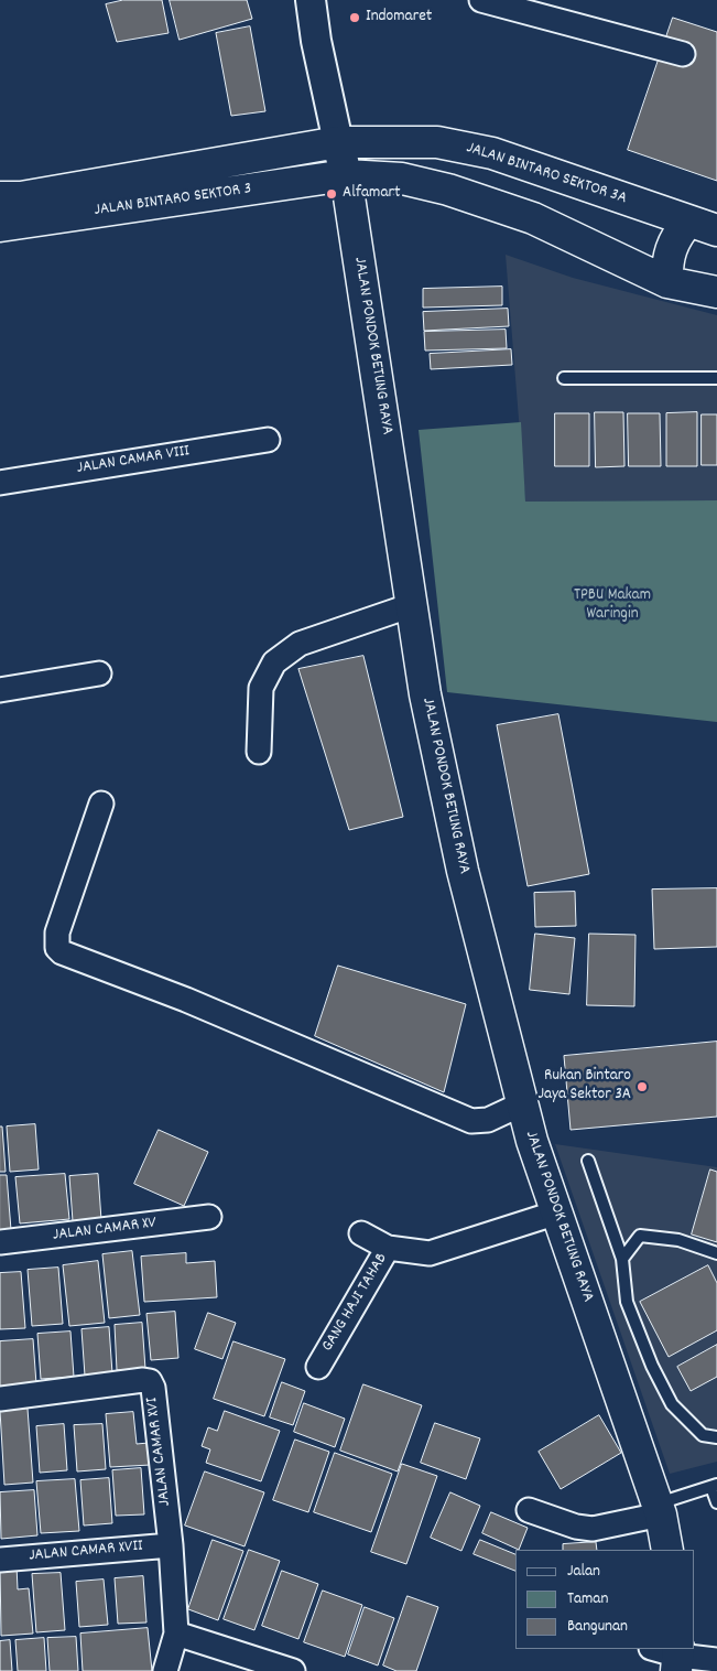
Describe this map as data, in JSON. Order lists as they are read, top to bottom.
{
  "streets": {
    "main road": ["JALAN BINTARO SEKTOR 3A", "JALAN BINTARO SEKTOR 3", "JALAN PONDOK BETUNG RAYA"],
    "street": [
      "JALAN CAMAR VIII",
      "JALAN CAMAR XV",
      "GANG HAJI TAHAB",
      "JALAN CAMAR XVI",
      "JALAN CAMAR XVII"
    ]
  },
  "crossings": [
    ["JALAN BINTARO SEKTOR 3A", "JALAN BINTARO SEKTOR 3"],
    ["JALAN BINTARO SEKTOR 3A", "JALAN PONDOK BETUNG RAYA"],
    ["JALAN BINTARO SEKTOR 3", "JALAN PONDOK BETUNG RAYA"],
    ["JALAN PONDOK BETUNG RAYA", "GANG HAJI TAHAB"],
    ["JALAN CAMAR XVI", "JALAN CAMAR XVII"]
  ],
  "parks": ["TPBU Makam Waringin"],
  "places": ["Indomaret", "Alfamart", "Rukan Bintaro Jaya Sektor 3A"],
  "legend": ["Jalan", "Taman", "Bangunan"]
}
